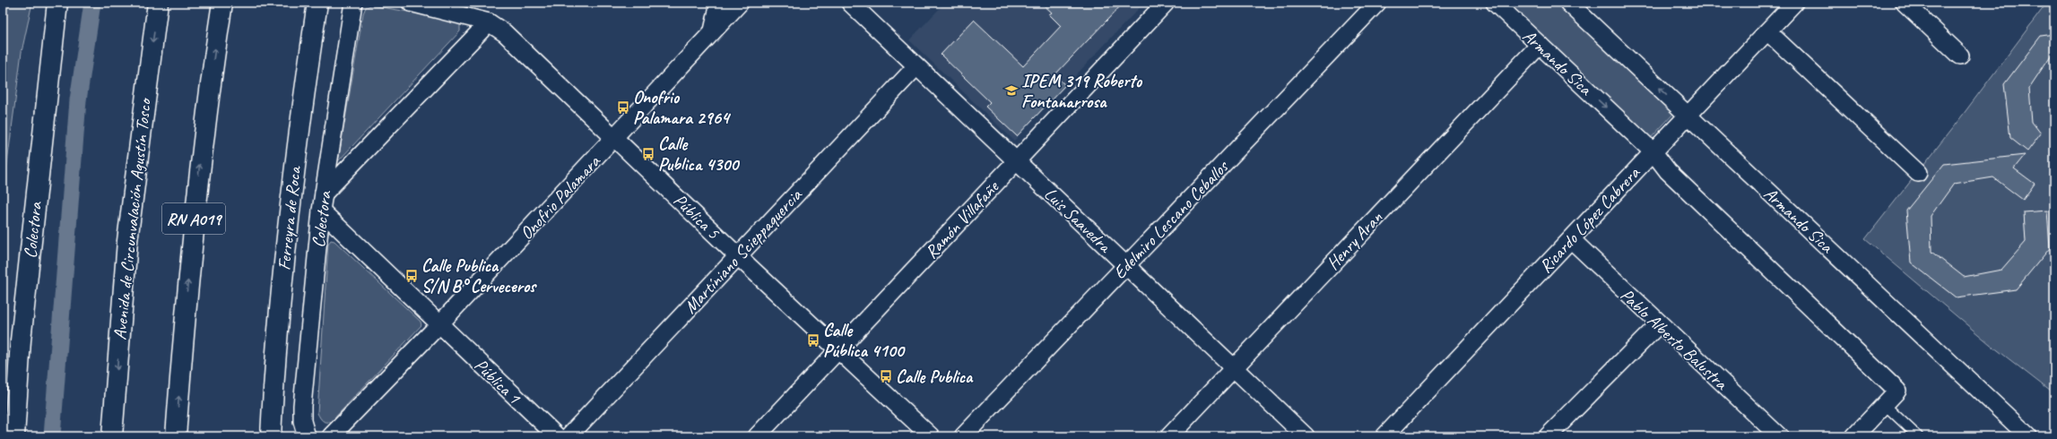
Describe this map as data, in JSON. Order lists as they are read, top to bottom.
{
  "streets": {
    "main road": [
      "RN A019",
      "Ferreyra de Roca",
      "Avenida de Circunvalación Agustín Tosco",
      "Colectora"
    ],
    "street": [
      "Armando Sica",
      "Onofrio Palamara",
      "Pública 5",
      "Ramón Villafañe",
      "Luis Saavedra",
      "Edelmiro Lescano Ceballos",
      "Ricardo López Cabrera",
      "Henry Aran",
      "Martíniano Scieppaquercia",
      "Pablo Alberto Balustra",
      "Pública 1"
    ]
  },
  "crossings": [
    ["Armando Sica", "Ricardo López Cabrera"],
    ["Armando Sica", "Henry Aran"],
    ["Onofrio Palamara", "Pública 5"],
    ["Onofrio Palamara", "Pública 1"],
    ["Pública 5", "Ramón Villafañe"],
    ["Pública 5", "Martíniano Scieppaquercia"],
    ["Colectora", "Pública 1"],
    ["Ramón Villafañe", "Luis Saavedra"],
    ["Luis Saavedra", "Edelmiro Lescano Ceballos"],
    ["Luis Saavedra", "Henry Aran"],
    ["Luis Saavedra", "Martíniano Scieppaquercia"],
    ["Ricardo López Cabrera", "Pablo Alberto Balustra"]
  ],
  "places": {
    "school or university": ["IPEM 319 Roberto Fontanarrosa"],
    "bus stop": [
      "Onofrio Palamara 2964",
      "Calle Publica 4300",
      "Calle Publica S/N B° Cerveceros",
      "Calle Pública 4100",
      "Calle Publica"
    ]
  }
}
